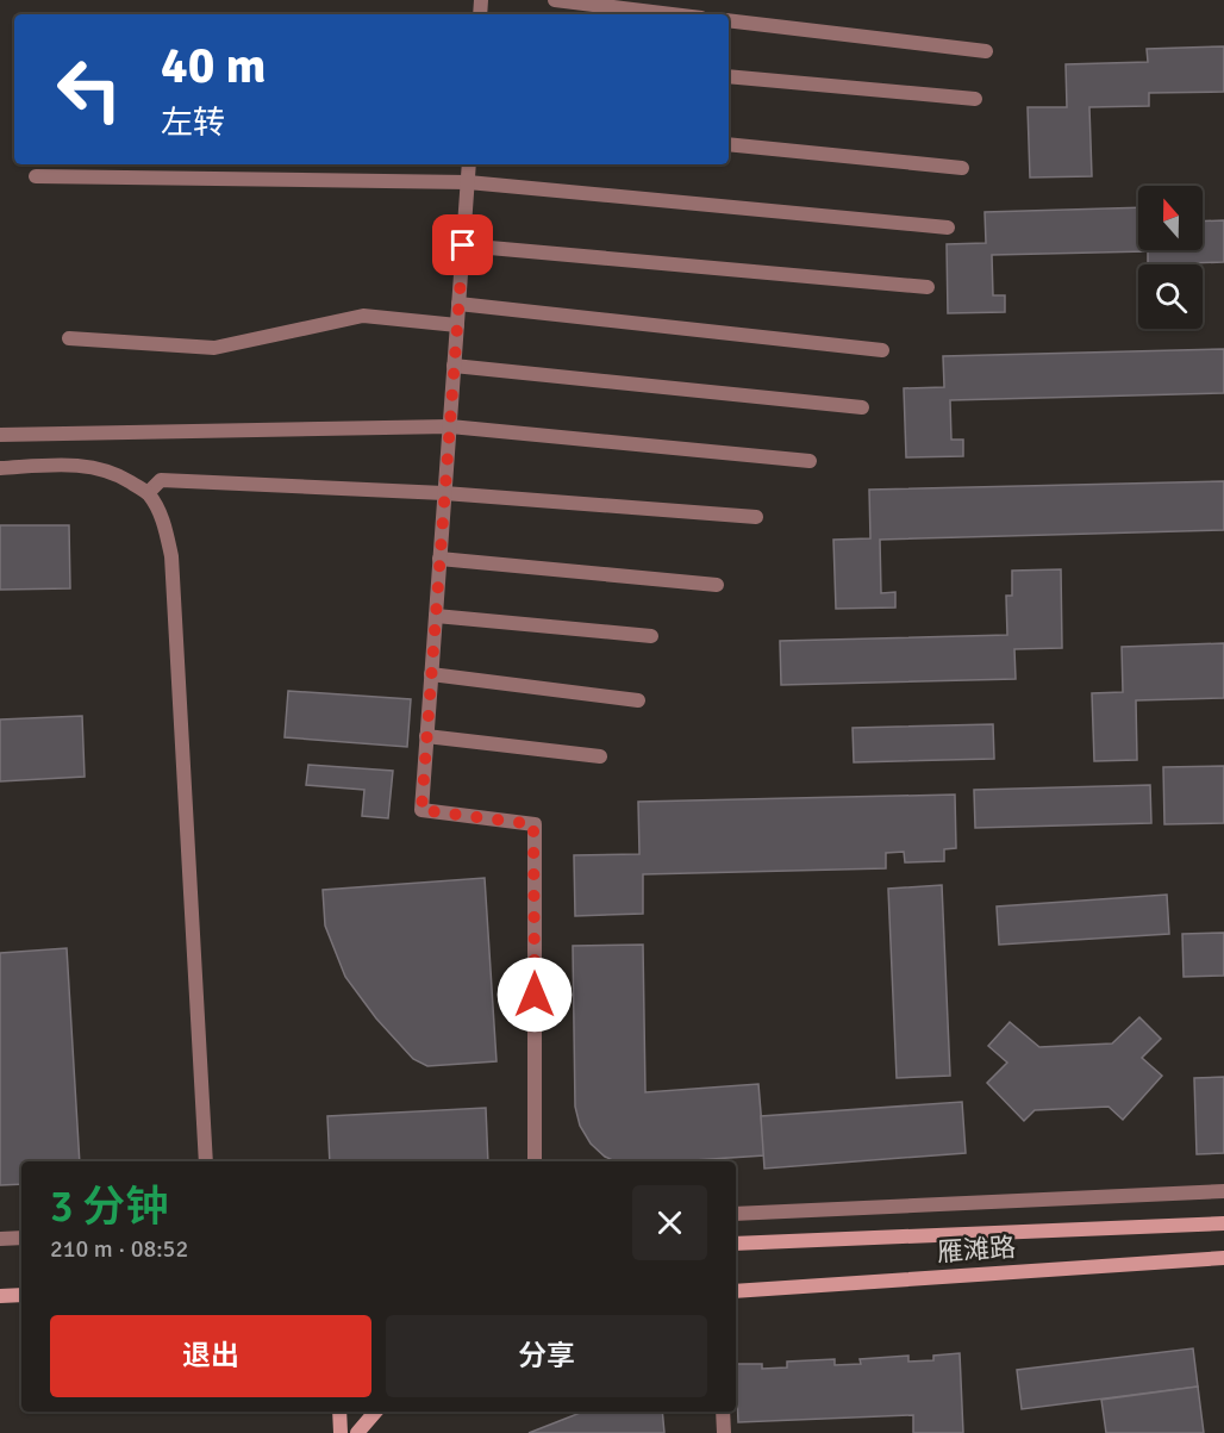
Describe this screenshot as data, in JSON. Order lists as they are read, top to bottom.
{
  "streets": {
    "main road": ["雁滩路"]
  },
  "north": "top",
  "page": {
    "turn": ["40 m", "左转"],
    "heading": ["3 分钟", "210 m · 08:52"],
    "buttons": ["退出", "分享"]
  }
}
